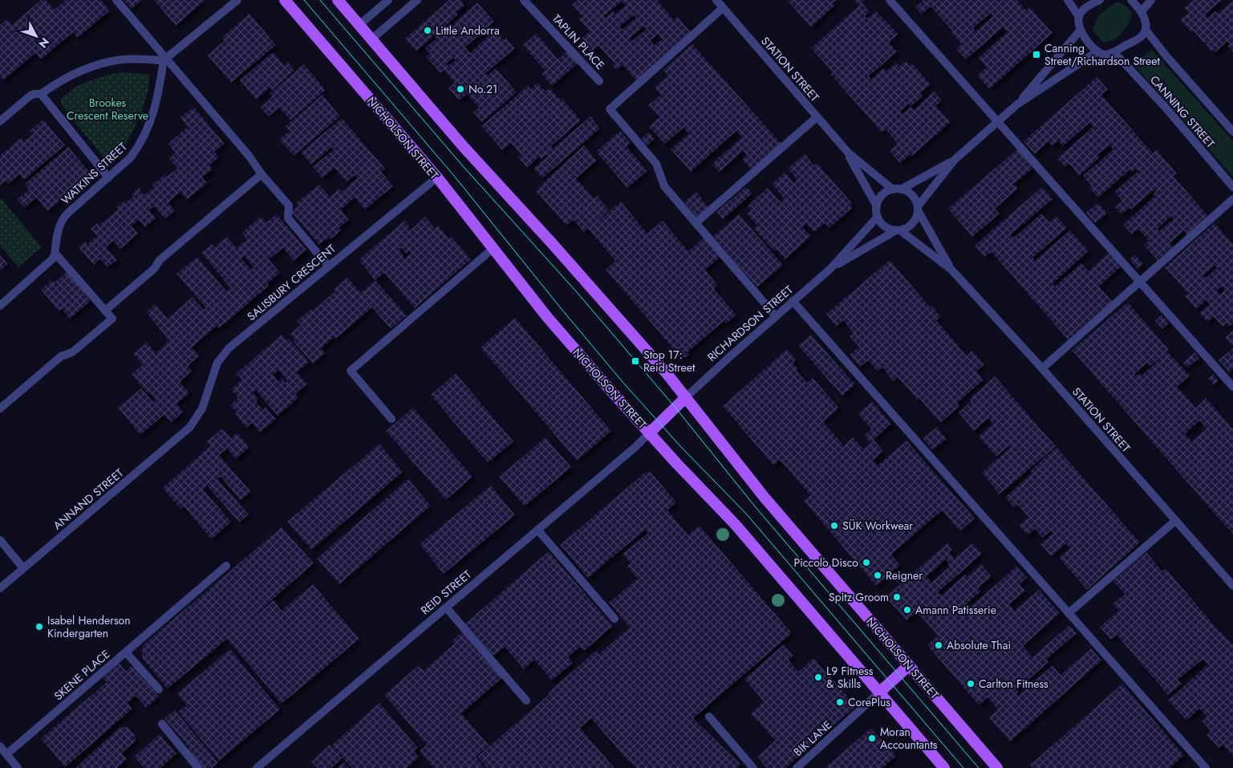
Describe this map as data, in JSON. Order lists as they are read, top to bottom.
{
  "streets": {
    "main road": ["NICHOLSON STREET"],
    "street": [
      "TAPLIN PLACE",
      "STATION STREET",
      "CANNING STREET",
      "WATKINS STREET",
      "SALISBURY CRESCENT",
      "RICHARDSON STREET",
      "ANNAND STREET",
      "REID STREET",
      "SKENE PLACE",
      "BIK LANE"
    ]
  },
  "crossings": [
    ["STATION STREET", "RICHARDSON STREET"],
    ["NICHOLSON STREET", "SALISBURY CRESCENT"],
    ["NICHOLSON STREET", "RICHARDSON STREET"],
    ["NICHOLSON STREET", "REID STREET"],
    ["NICHOLSON STREET", "BIK LANE"],
    ["SALISBURY CRESCENT", "ANNAND STREET"]
  ],
  "parks": ["Brookes Crescent Reserve"],
  "places": {
    "other": [
      "Little Andorra",
      "No.21",
      "SÜK Workwear",
      "Piccolo Disco",
      "Reigner",
      "Spitz Groom",
      "Amann Patisserie",
      "Isabel Henderson Kindergarten",
      "Absolute Thai",
      "L9 Fitness & Skills",
      "Carlton Fitness",
      "CorePlus",
      "Moran Accountants"
    ],
    "transit": ["Canning Street/Richardson Street", "Stop 17: Reid Street"]
  },
  "north": "bottom right"
}
